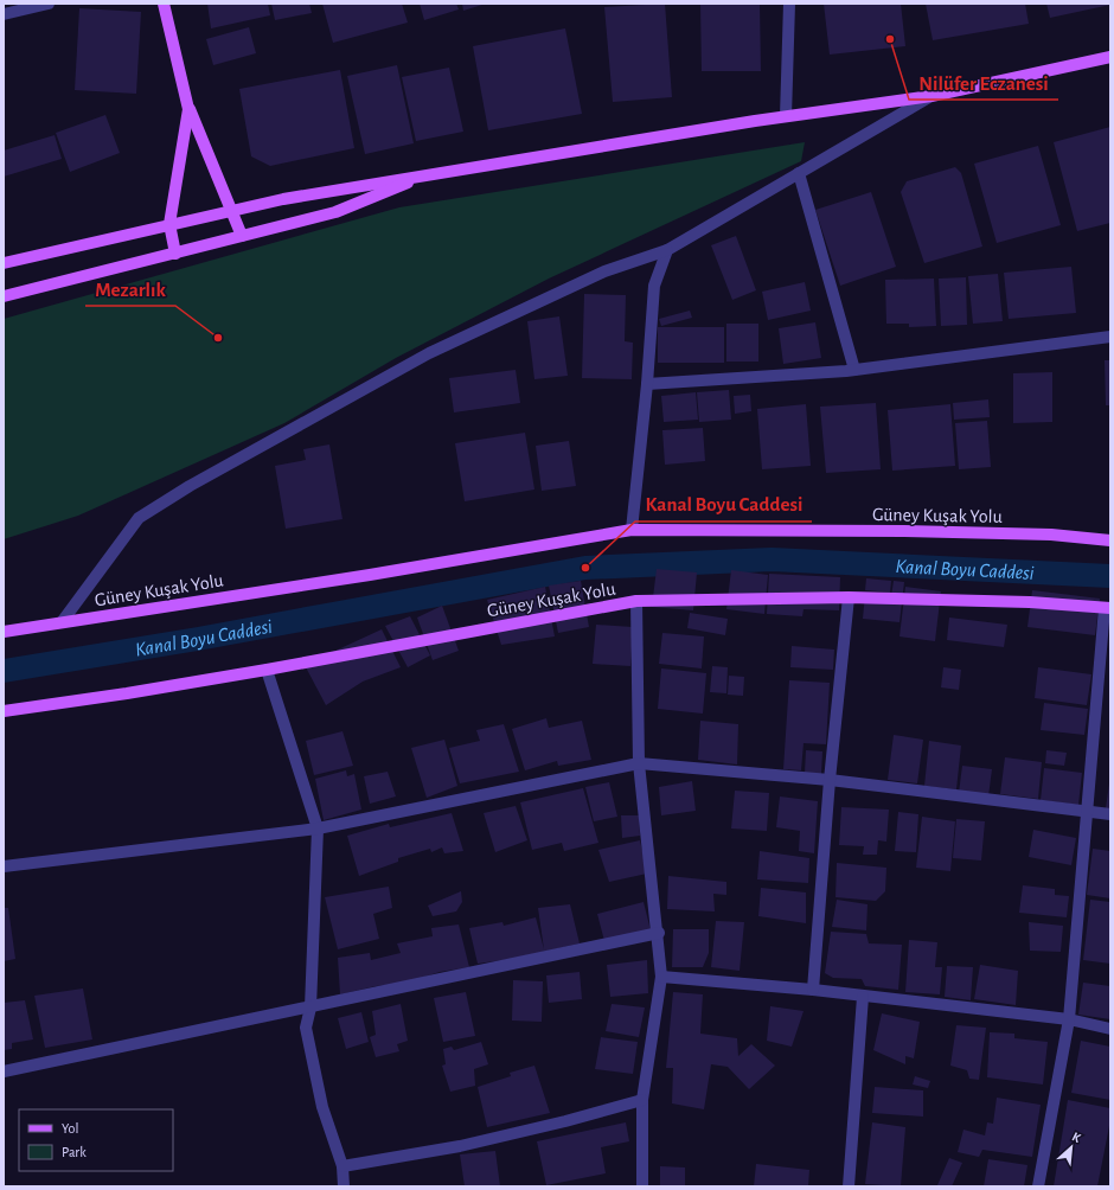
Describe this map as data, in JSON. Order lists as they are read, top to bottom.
{
  "streets": {
    "main road": ["Güney Kuşak Yolu"]
  },
  "water": ["Kanal Boyu Caddesi"],
  "places": ["Nilüfer Eczanesi", "Mezarlık", "Kanal Boyu Caddesi"],
  "legend": ["Yol", "Park"],
  "north": "top right"
}
